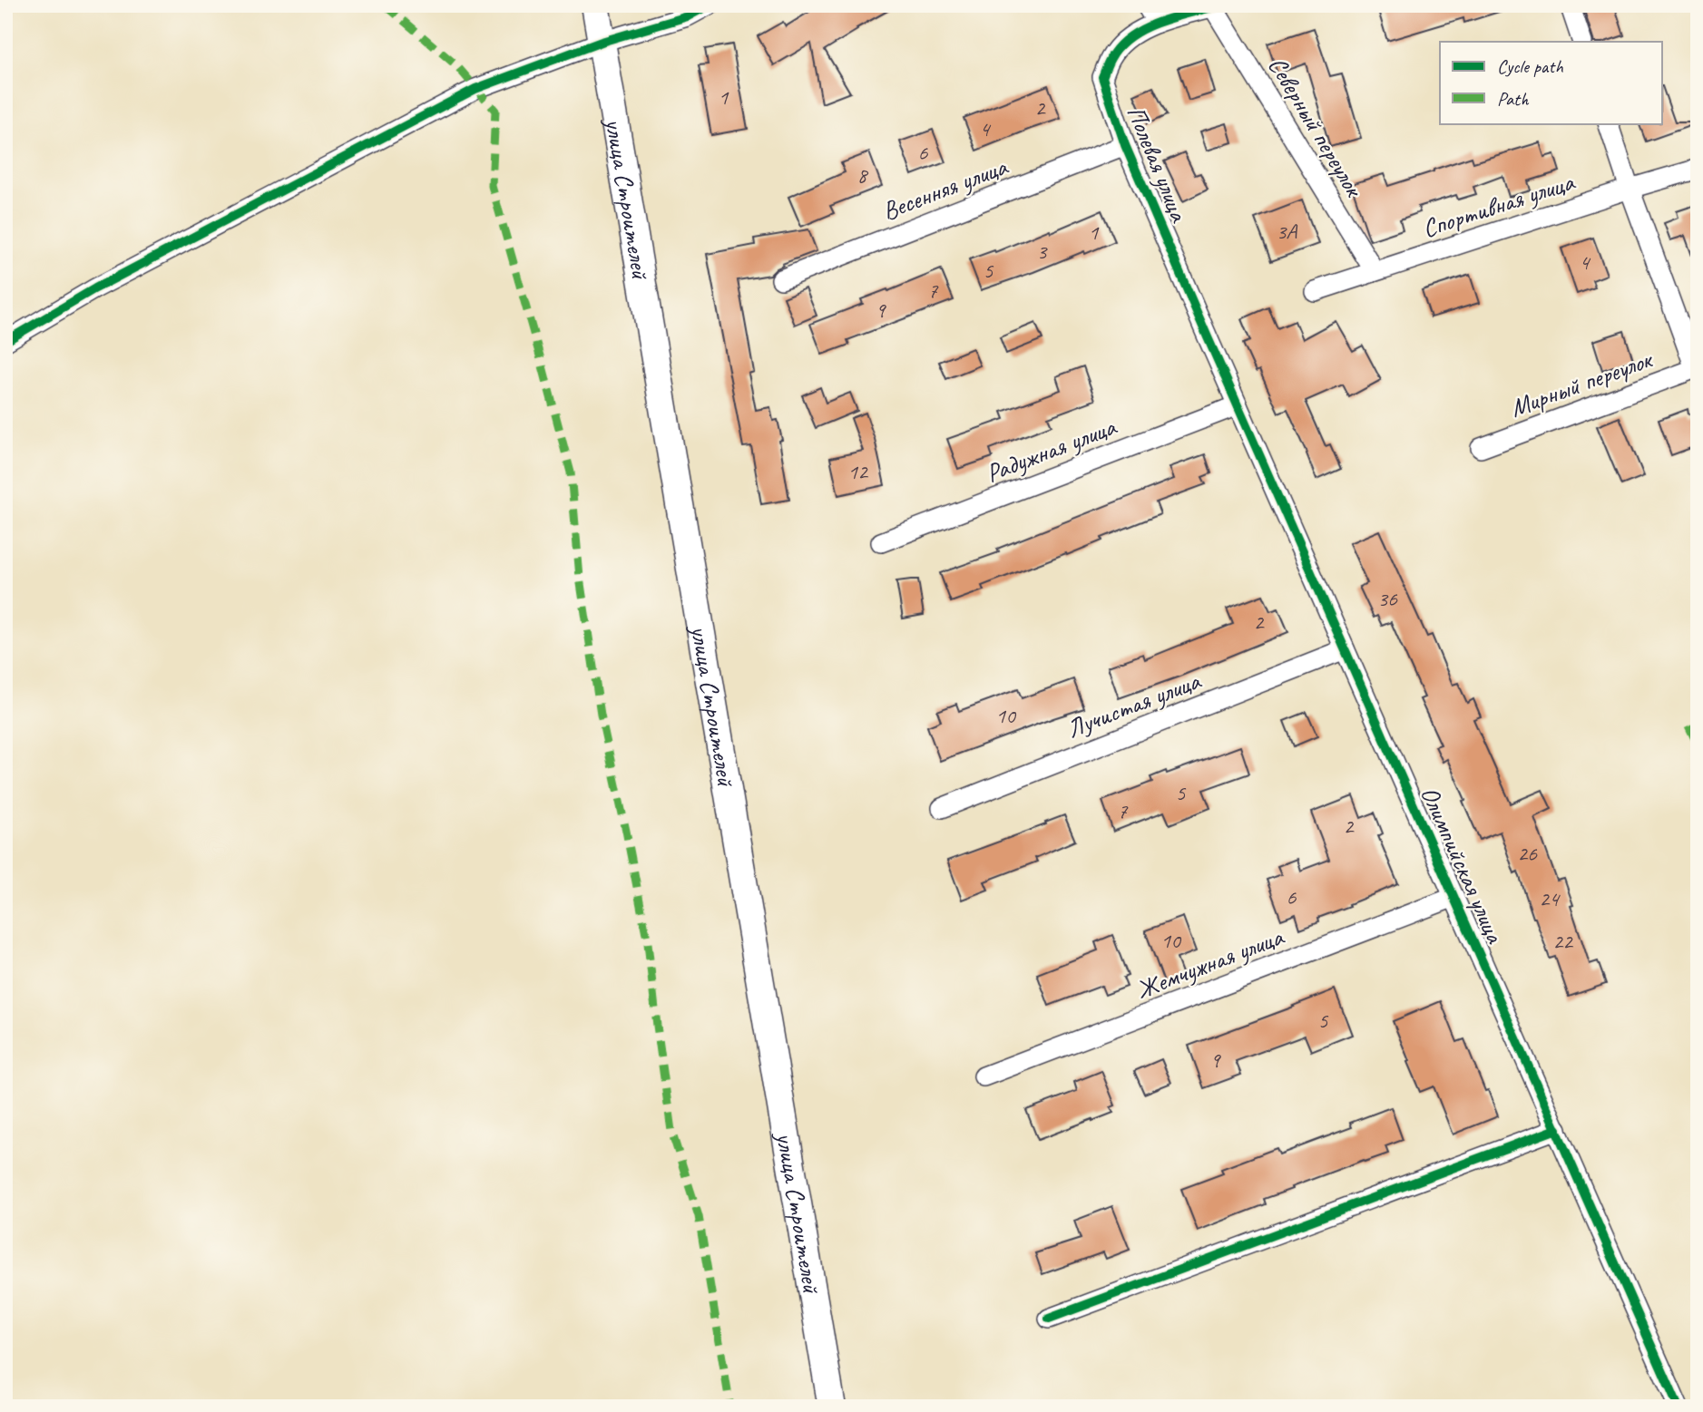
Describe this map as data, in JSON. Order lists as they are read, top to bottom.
{
  "streets": {
    "main road": ["улица Строителей"],
    "street": [
      "Северный переулок",
      "Полевая улица",
      "Весенняя улица",
      "Спортивная улица",
      "Мирный переулок",
      "Радужная улица",
      "Лучистая улица",
      "Олимпийская улица",
      "Жемчужная улица"
    ]
  },
  "crossings": [
    ["Северный переулок", "Спортивная улица"],
    ["Полевая улица", "Весенняя улица"],
    ["Полевая улица", "Олимпийская улица"],
    ["Радужная улица", "Олимпийская улица"],
    ["Лучистая улица", "Олимпийская улица"],
    ["Олимпийская улица", "Жемчужная улица"]
  ],
  "house_numbers": [
    "1",
    "2",
    "4",
    "6",
    "8",
    "3А",
    "1",
    "3",
    "4",
    "5",
    "7",
    "9",
    "12",
    "36",
    "2",
    "10",
    "5",
    "7",
    "2",
    "26",
    "6",
    "24",
    "10",
    "22",
    "5",
    "9"
  ],
  "legend": ["Cycle path", "Path"]
}
